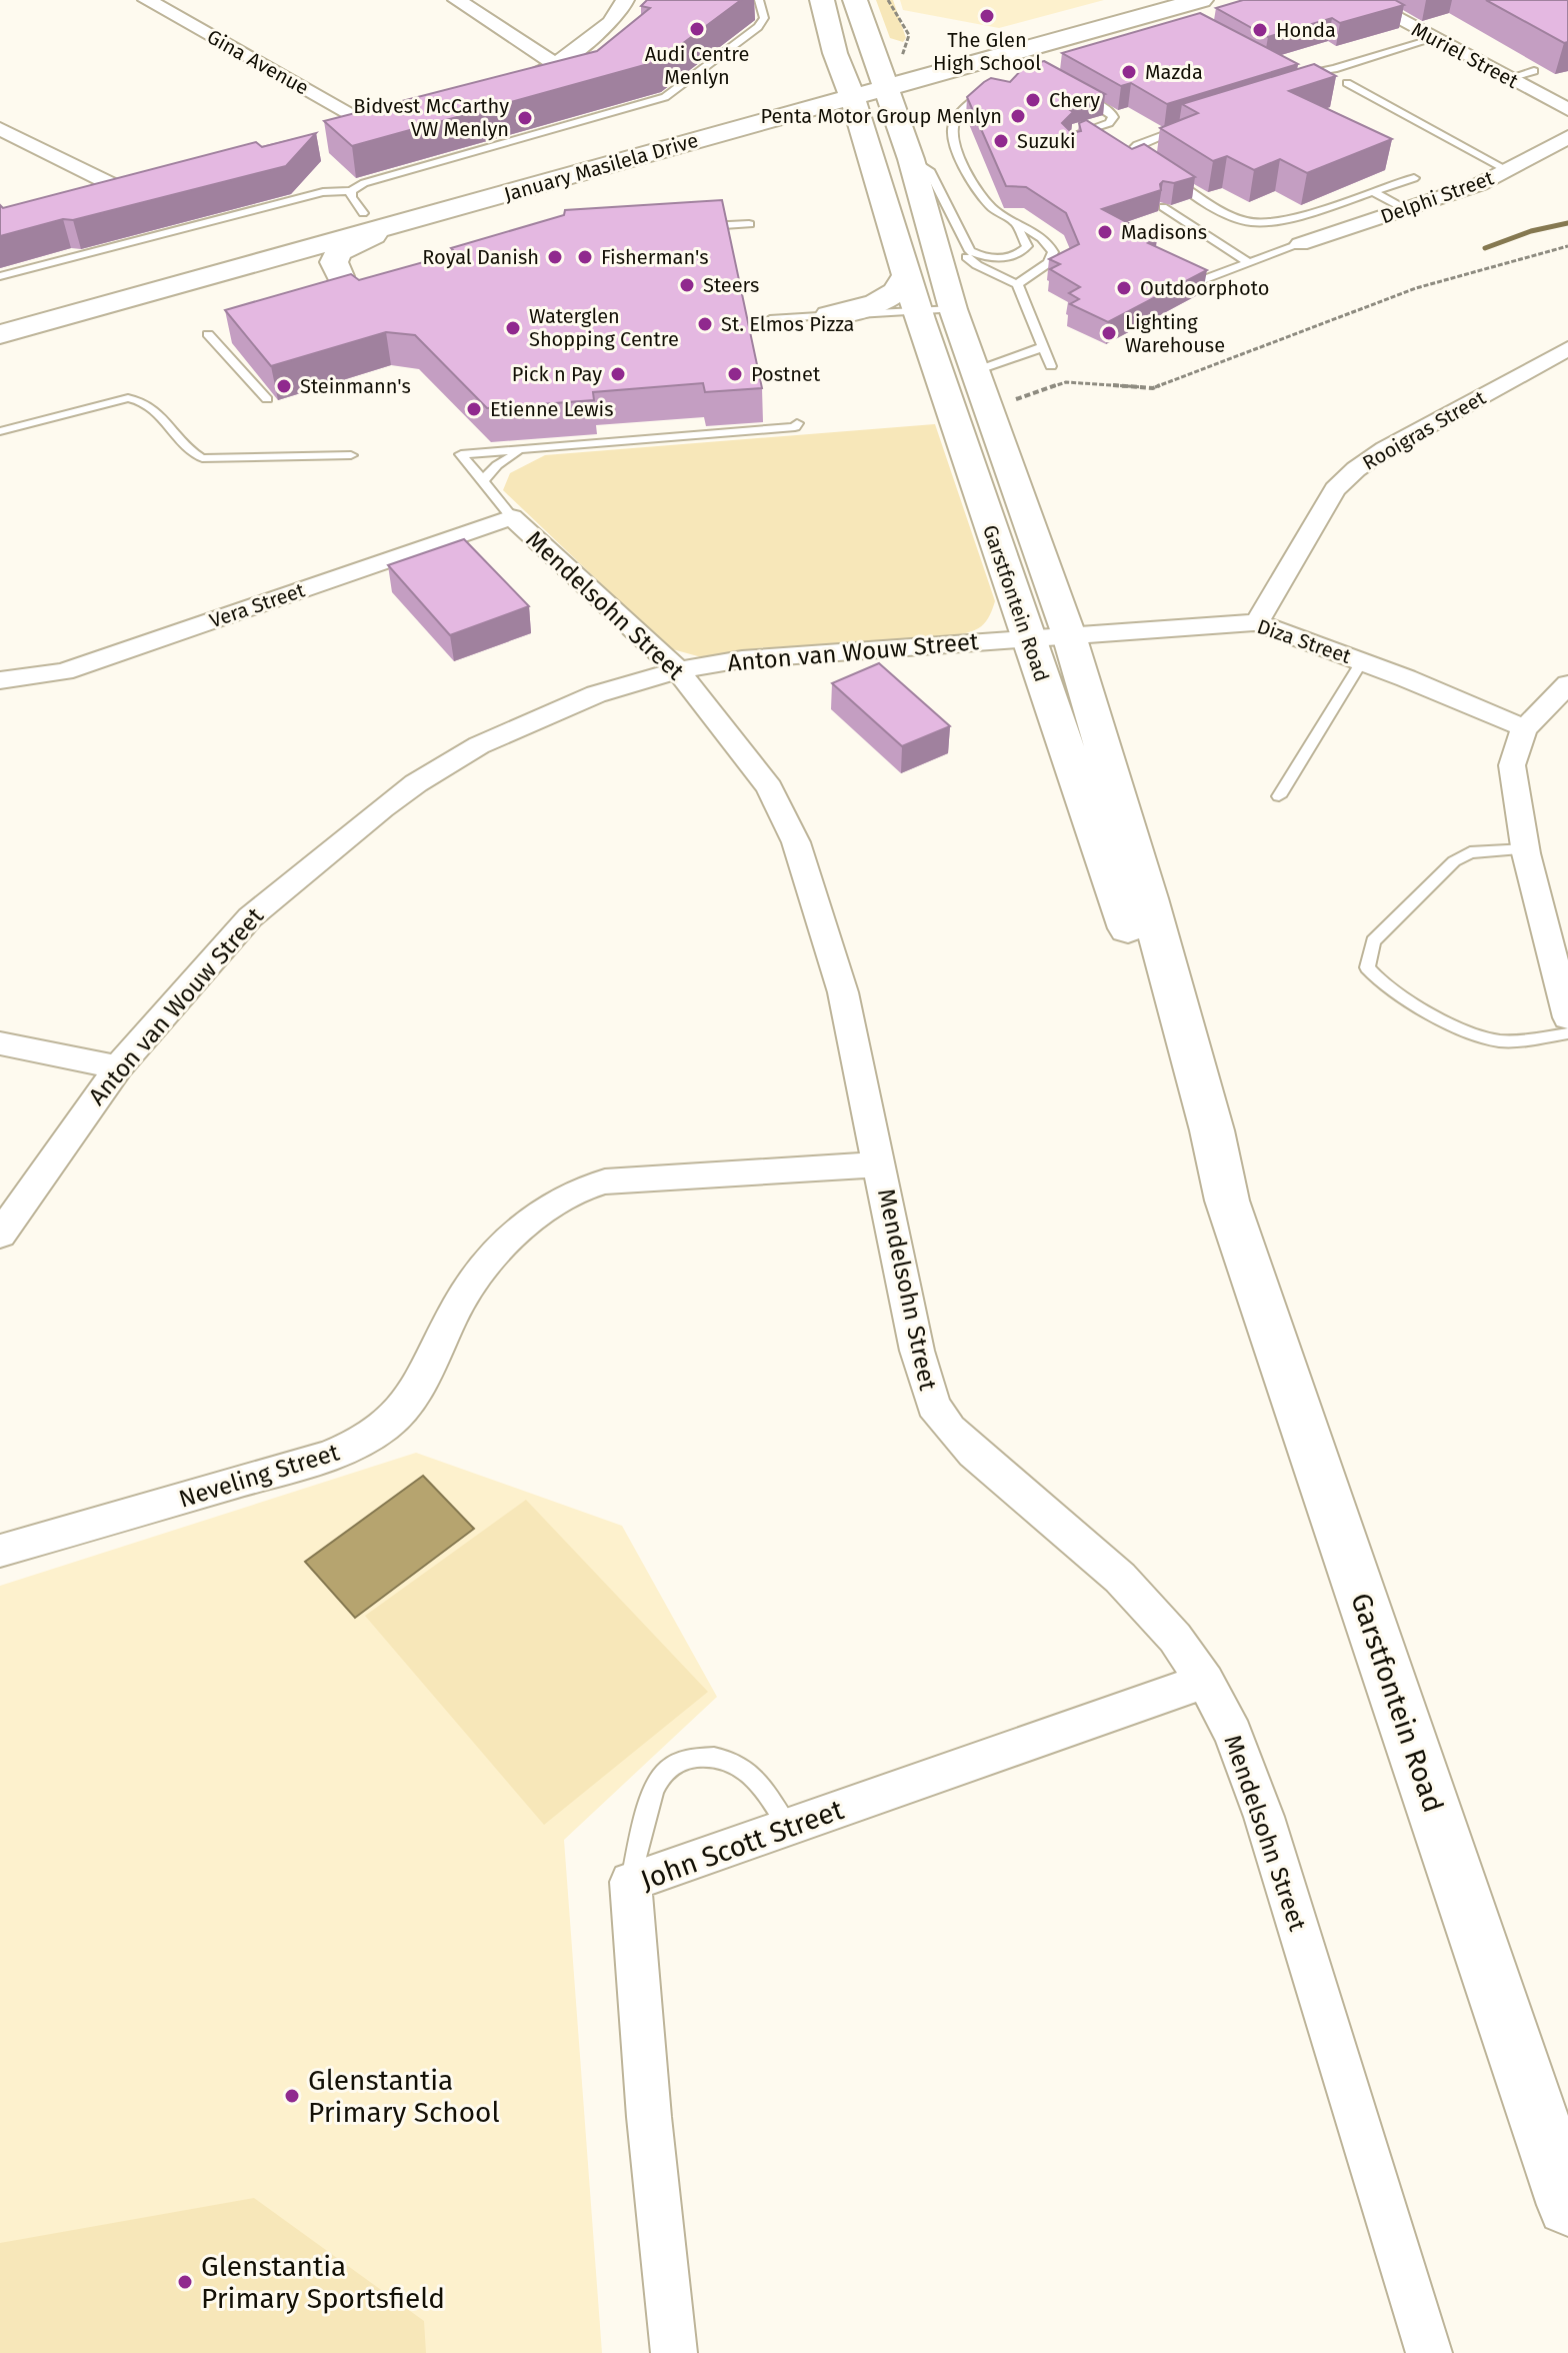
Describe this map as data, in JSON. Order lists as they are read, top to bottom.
{
  "streets": {
    "main road": ["January Masilela Drive", "Garstfontein Road"],
    "street": [
      "Muriel Street",
      "Gina Avenue",
      "Delphi Street",
      "Rooigras Street",
      "Vera Street",
      "Mendelsohn Street",
      "Diza Street",
      "Anton van Wouw Street",
      "Neveling Street",
      "John Scott Street"
    ]
  },
  "crossings": [
    ["January Masilela Drive", "Garstfontein Road"],
    ["Rooigras Street", "Diza Street"],
    ["Garstfontein Road", "Diza Street"],
    ["Garstfontein Road", "Anton van Wouw Street"],
    ["Vera Street", "Mendelsohn Street"],
    ["Mendelsohn Street", "Anton van Wouw Street"],
    ["Mendelsohn Street", "Neveling Street"],
    ["Mendelsohn Street", "John Scott Street"],
    ["Diza Street", "Anton van Wouw Street"]
  ],
  "places": [
    "The Glen High School",
    "Audi Centre Menlyn",
    "Honda",
    "Mazda",
    "Chery",
    "Penta Motor Group Menlyn",
    "Bidvest McCarthy VW Menlyn",
    "Suzuki",
    "Madisons",
    "Royal Danish",
    "Fisherman's",
    "Steers",
    "Outdoorphoto",
    "St. Elmos Pizza",
    "Waterglen Shopping Centre",
    "Lighting Warehouse",
    "Pick n Pay",
    "Postnet",
    "Steinmann's",
    "Etienne Lewis",
    "Glenstantia Primary School",
    "Glenstantia Primary Sportsfield"
  ]
}
